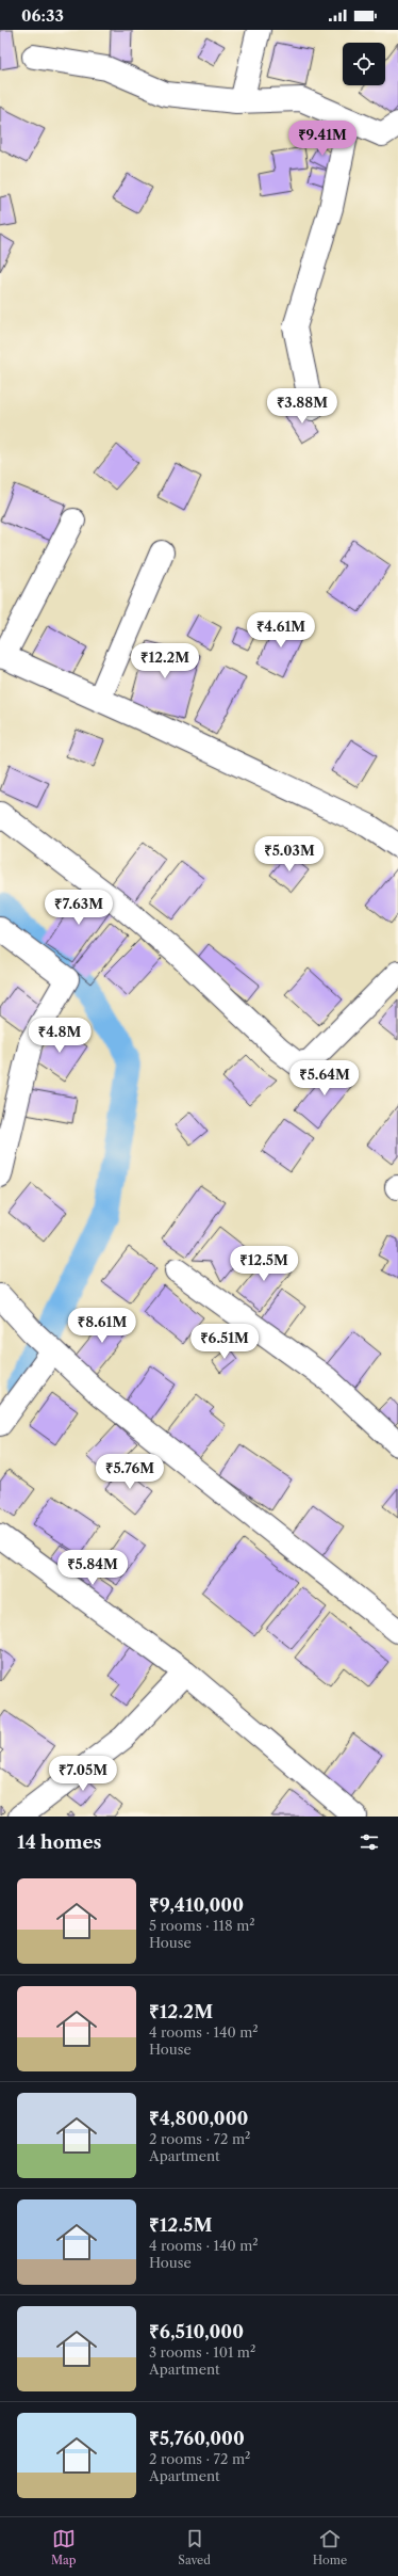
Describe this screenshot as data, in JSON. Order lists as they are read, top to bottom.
{
  "page": {
    "status": "06:33",
    "price": [
      "₹9.41M",
      "₹3.88M",
      "₹4.61M",
      "₹12.2M",
      "₹5.03M",
      "₹7.63M",
      "₹4.8M",
      "₹5.64M",
      "₹12.5M",
      "₹8.61M",
      "₹6.51M",
      "₹5.76M",
      "₹5.84M",
      "₹7.05M"
    ],
    "heading": "14 homes",
    "list": [
      {
        "name": "₹9,410,000",
        "note": "5 rooms · 118 m² · House"
      },
      {
        "name": "₹12.2M",
        "note": "4 rooms · 140 m² · House"
      },
      {
        "name": "₹4,800,000",
        "note": "2 rooms · 72 m² · Apartment"
      },
      {
        "name": "₹12.5M",
        "note": "4 rooms · 140 m² · House"
      },
      {
        "name": "₹6,510,000",
        "note": "3 rooms · 101 m² · Apartment"
      },
      {
        "name": "₹5,760,000",
        "note": "2 rooms · 72 m² · Apartment"
      }
    ],
    "tabs": ["Map", "Saved", "Home"]
  }
}
